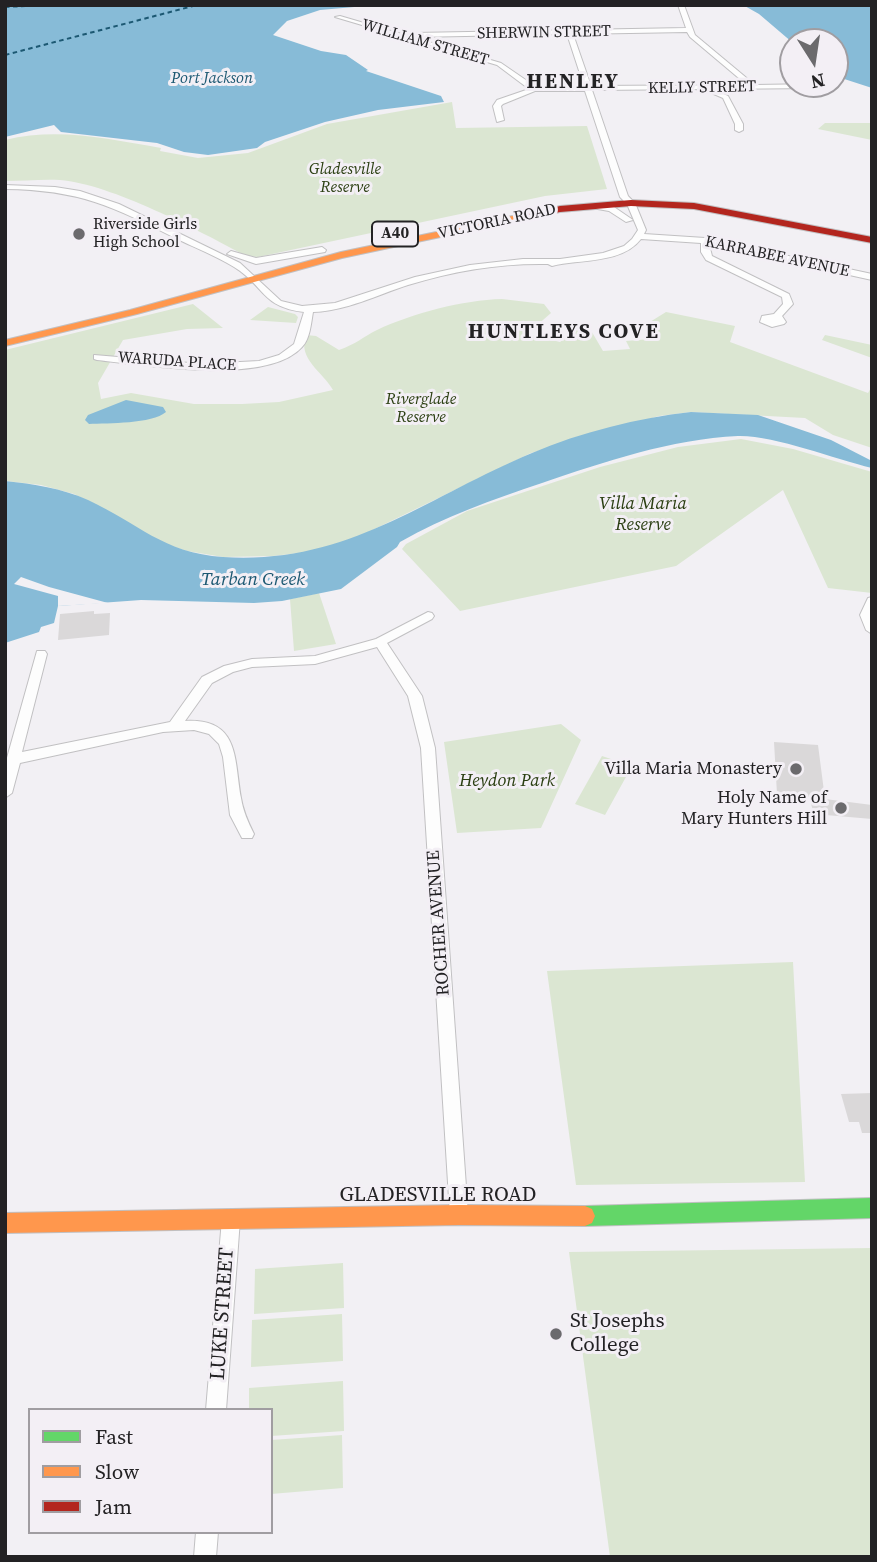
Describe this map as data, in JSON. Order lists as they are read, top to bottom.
{
  "streets": {
    "main road": ["VICTORIA ROAD", "A40", "GLADESVILLE ROAD"],
    "street": [
      "SHERWIN STREET",
      "WILLIAM STREET",
      "KELLY STREET",
      "KARRABEE AVENUE",
      "WARUDA PLACE",
      "ROCHER AVENUE",
      "LUKE STREET"
    ]
  },
  "crossings": [
    ["SHERWIN STREET", "WILLIAM STREET"],
    ["ROCHER AVENUE", "GLADESVILLE ROAD"],
    ["GLADESVILLE ROAD", "LUKE STREET"]
  ],
  "districts": ["HENLEY", "HUNTLEYS COVE"],
  "water": ["Port Jackson", "Tarban Creek"],
  "parks": [
    "Gladesville Reserve",
    "Riverglade Reserve",
    "Villa Maria Reserve",
    "Heydon Park"
  ],
  "places": [
    "Riverside Girls High School",
    "Villa Maria Monastery",
    "Holy Name of Mary Hunters Hill",
    "St Josephs College"
  ],
  "legend": ["Fast", "Slow", "Jam"],
  "north": "bottom"
}
